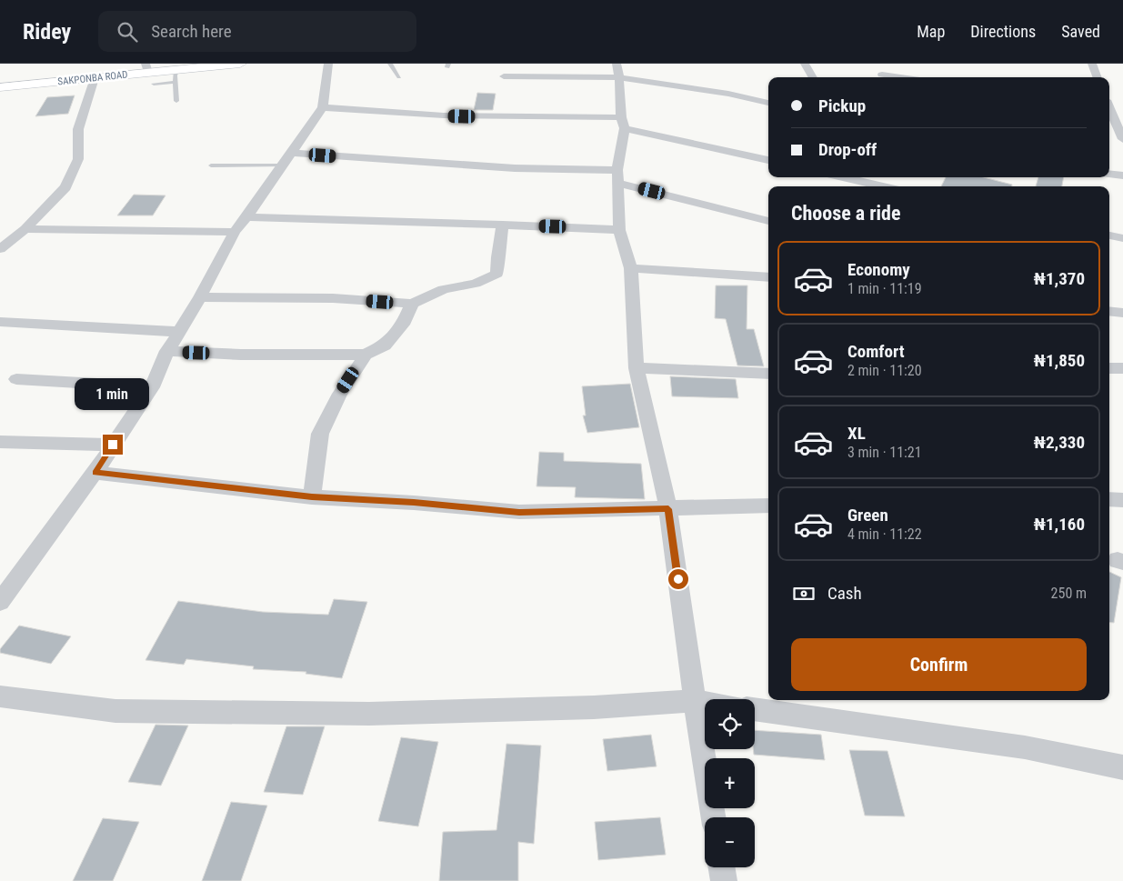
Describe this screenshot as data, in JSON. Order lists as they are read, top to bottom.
{
  "streets": {
    "main road": ["SAKPONBA ROAD"]
  },
  "page": {
    "header": "Ridey",
    "search": "Search here",
    "nav": ["Map", "Directions", "Saved"],
    "banner": ["Pickup", "Drop-off"],
    "heading": "Choose a ride",
    "list": [
      {
        "name": "Economy",
        "note": "1 min · 11:19",
        "value": "₦1,370"
      },
      {
        "name": "Comfort",
        "note": "2 min · 11:20",
        "value": "₦1,850"
      },
      {
        "name": "XL",
        "note": "3 min · 11:21",
        "value": "₦2,330"
      },
      {
        "name": "Green",
        "note": "4 min · 11:22",
        "value": "₦1,160"
      }
    ],
    "bubble": "1 min",
    "pay": ["Cash", "250 m"],
    "buttons": "Confirm",
    "map_buttons": ["+", "−"]
  }
}
